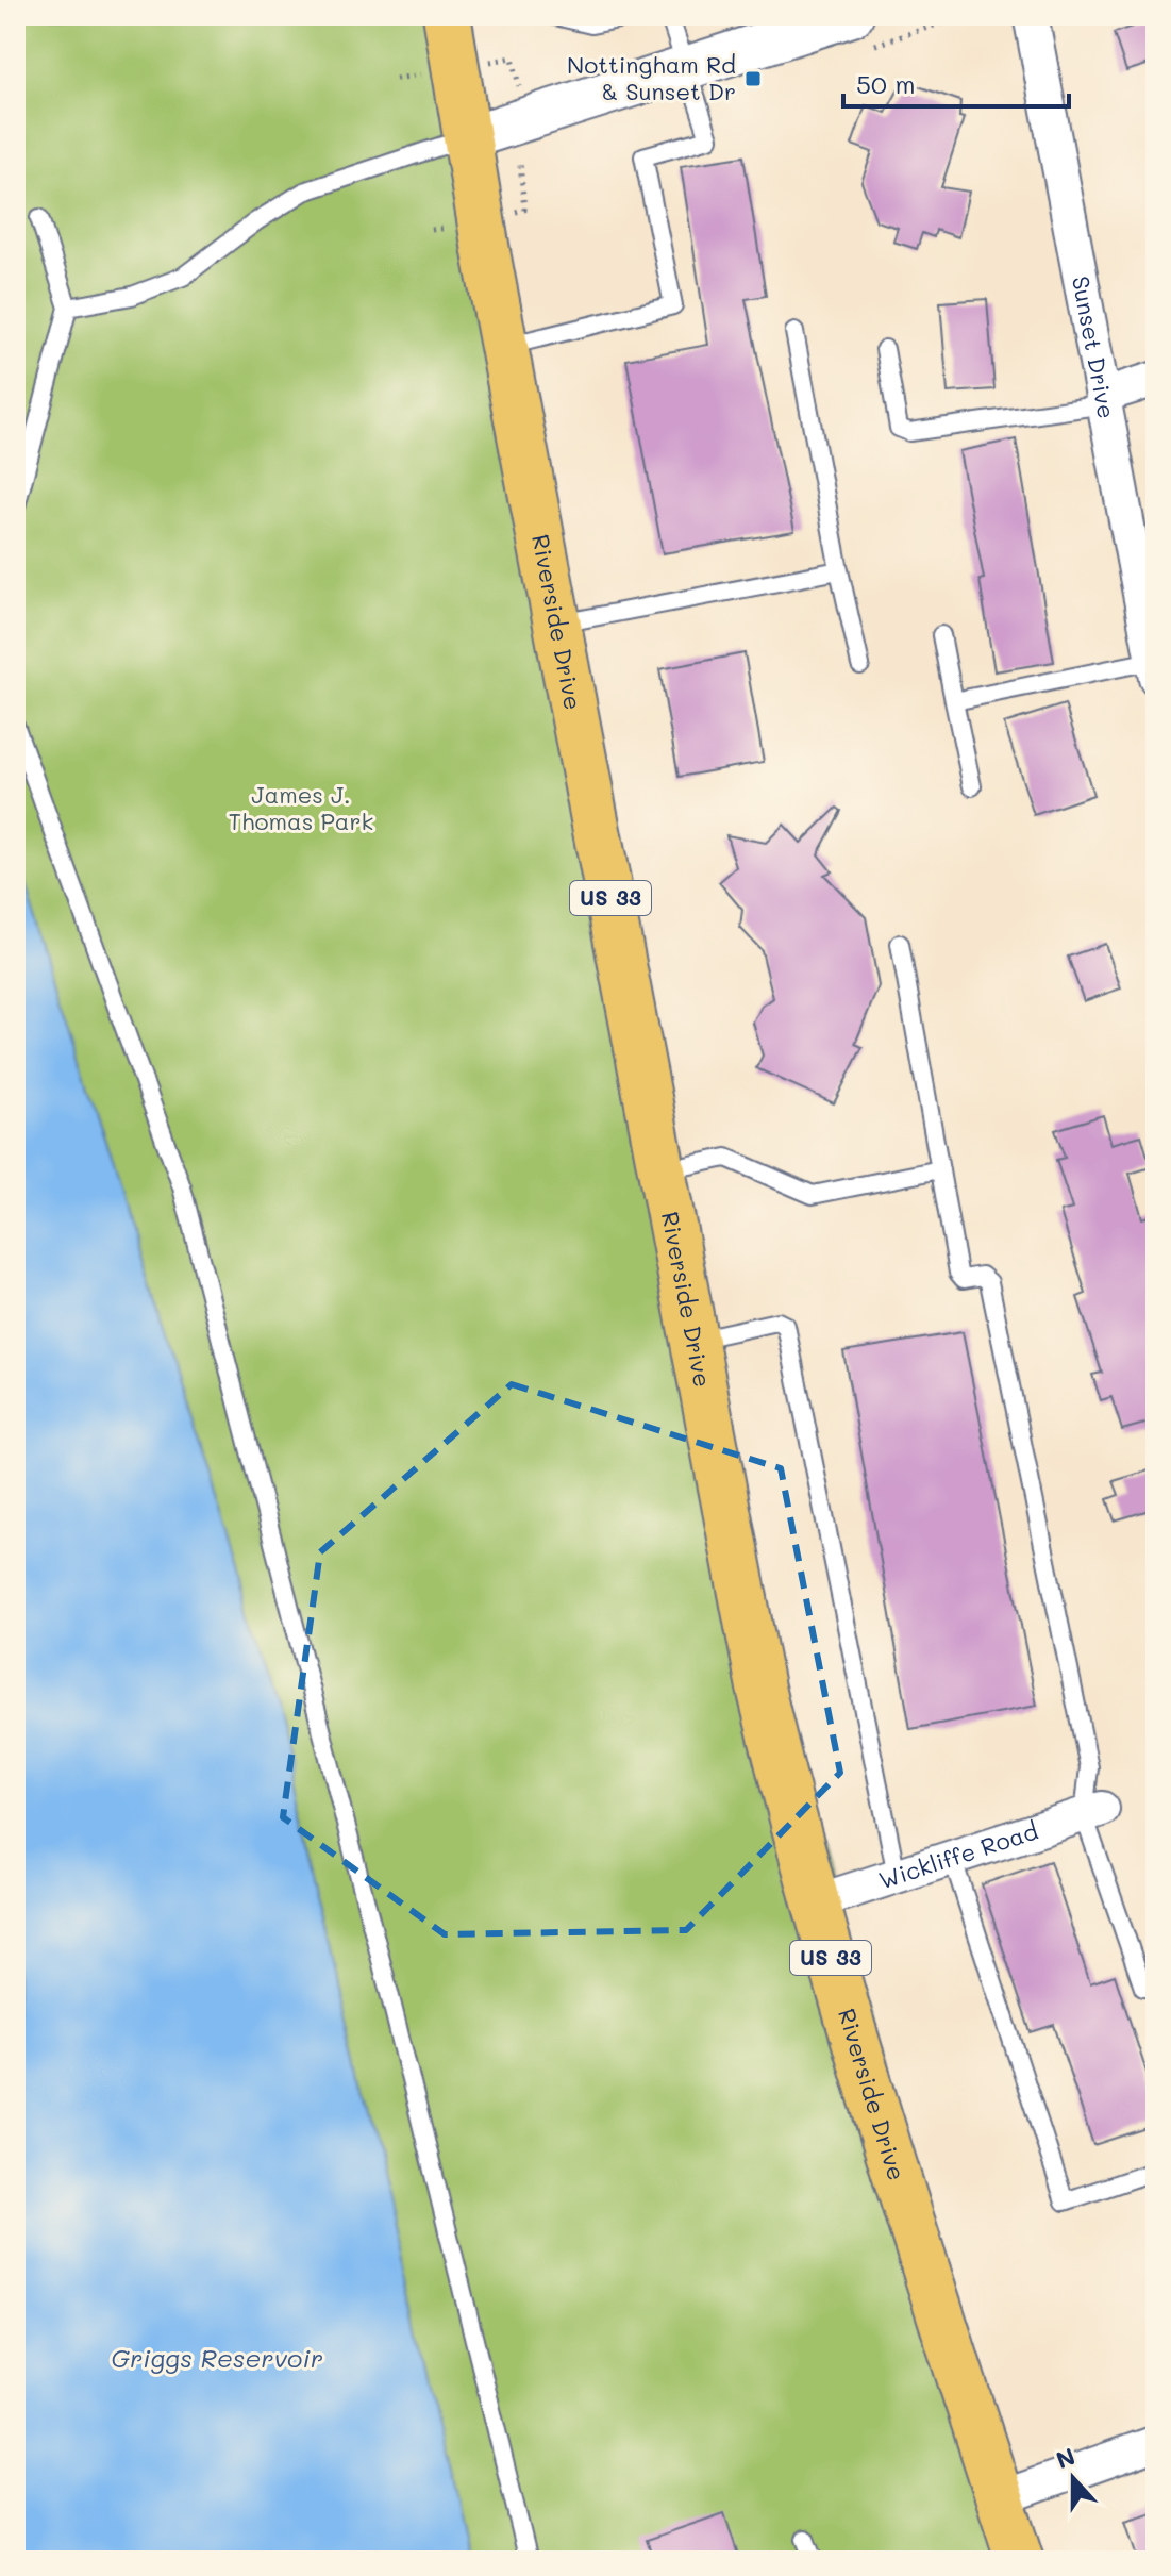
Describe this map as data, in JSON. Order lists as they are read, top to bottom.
{
  "streets": {
    "main road": ["Riverside Drive", "US 33"],
    "street": ["Sunset Drive", "Wickliffe Road"]
  },
  "crossings": [
    ["Riverside Drive", "Wickliffe Road"]
  ],
  "water": ["Griggs Reservoir"],
  "parks": ["James J. Thomas Park"],
  "places": {
    "transit": ["Nottingham Rd & Sunset Dr"]
  },
  "scale_bar": "50 m",
  "north": "top"
}
